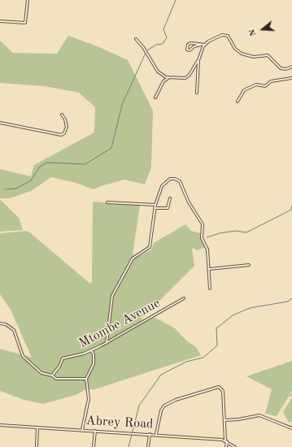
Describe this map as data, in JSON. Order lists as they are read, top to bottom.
{
  "streets": {
    "street": ["Mtombe Avenue", "Abrey Road"]
  },
  "north": "left"
}
